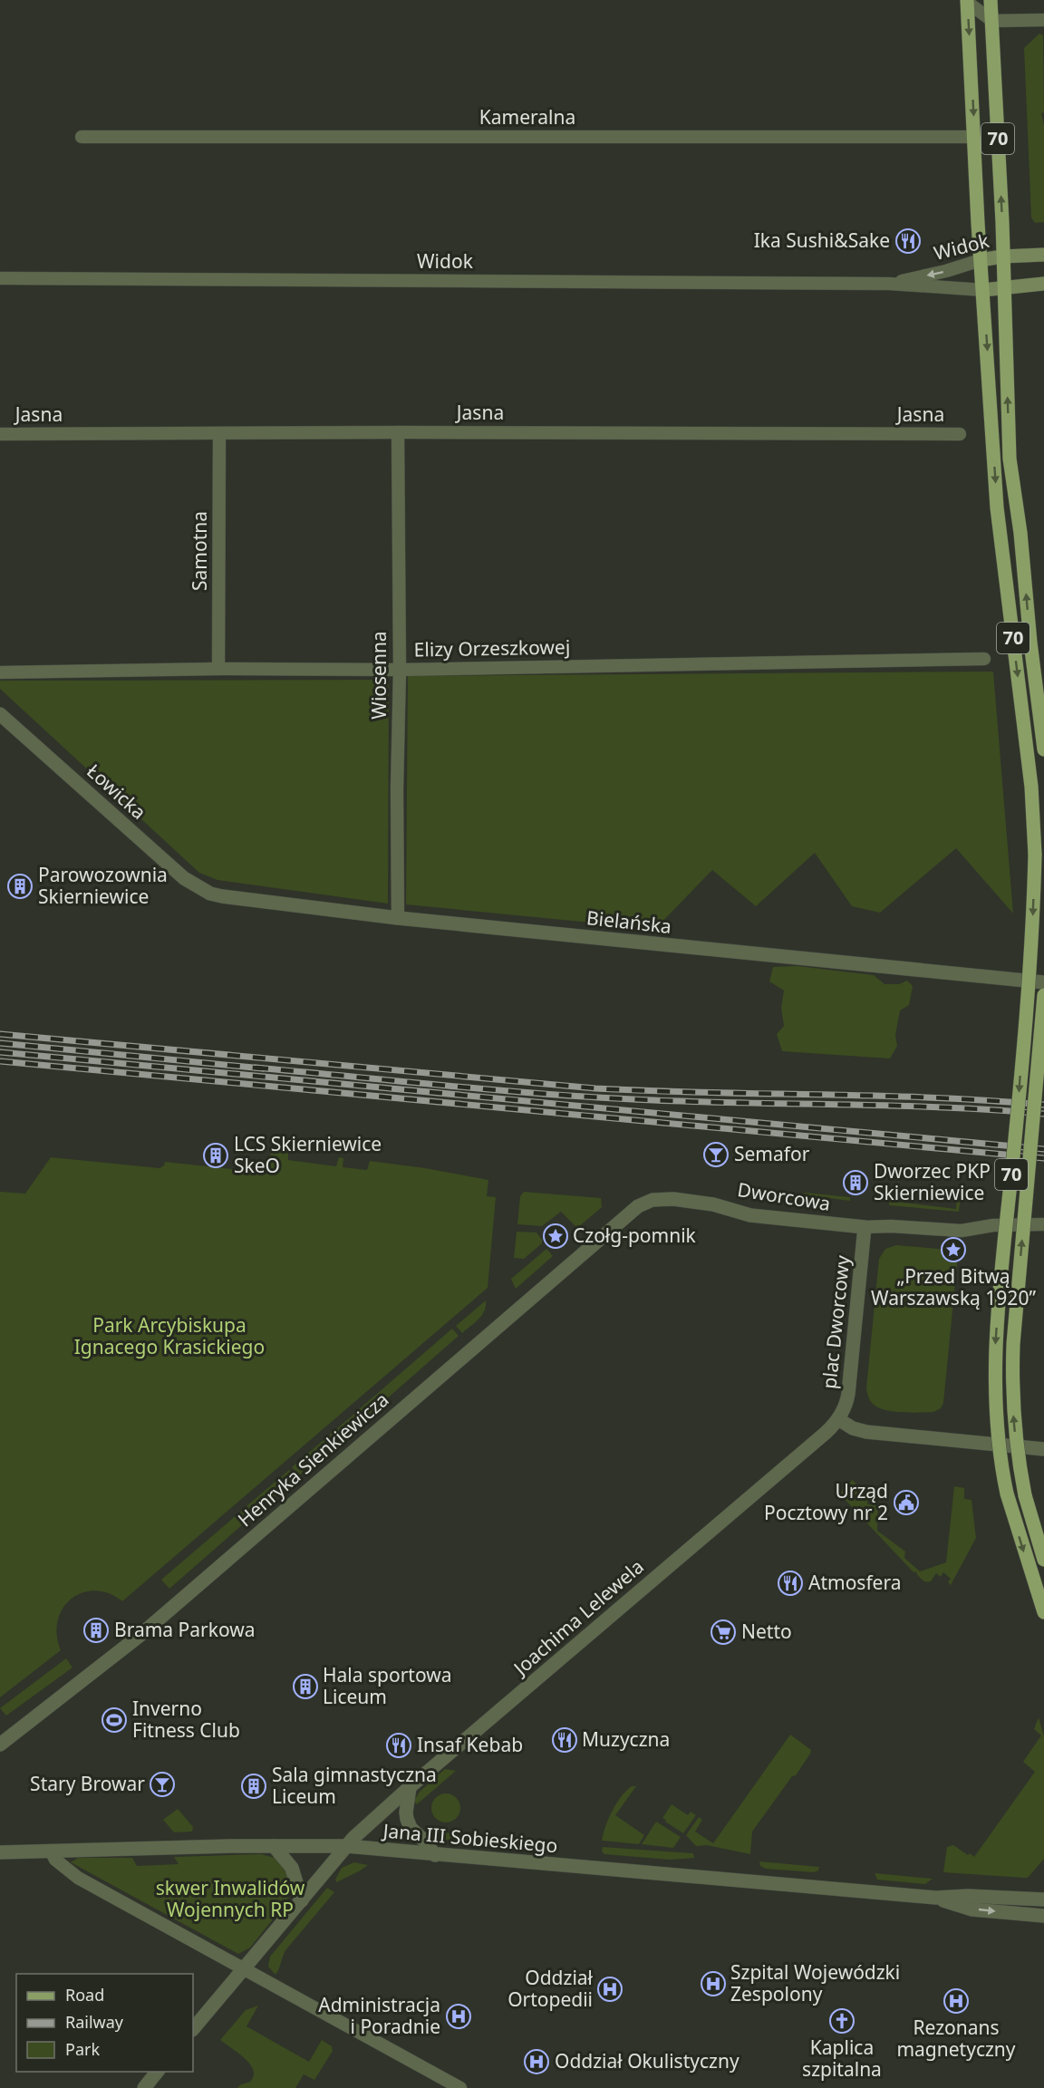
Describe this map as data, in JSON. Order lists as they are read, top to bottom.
{
  "streets": {
    "main road": ["70", "Widok"],
    "street": [
      "Kameralna",
      "Jasna",
      "Samotna",
      "Elizy Orzeszkowej",
      "Wiosenna",
      "Łowicka",
      "Bielańska",
      "Dworcowa",
      "plac Dworcowy",
      "Henryka Sienkiewicza",
      "Joachima Lelewela",
      "Jana III Sobieskiego"
    ]
  },
  "crossings": [
    ["Kameralna", "70"],
    ["70", "Widok"],
    ["Jasna", "Samotna"],
    ["Jasna", "Wiosenna"],
    ["Samotna", "Elizy Orzeszkowej"],
    ["Elizy Orzeszkowej", "Wiosenna"],
    ["Wiosenna", "Bielańska"],
    ["Łowicka", "Bielańska"],
    ["Dworcowa", "plac Dworcowy"],
    ["Dworcowa", "Henryka Sienkiewicza"],
    ["plac Dworcowy", "Joachima Lelewela"],
    ["Joachima Lelewela", "Jana III Sobieskiego"]
  ],
  "parks": ["Park Arcybiskupa Ignacego Krasickiego", "skwer Inwalidów Wojennych RP"],
  "places": {
    "restaurant": [
      "Ika Sushi&Sake",
      "Atmosfera",
      "Muzyczna",
      "Insaf Kebab"
    ],
    "building": [
      "Parowozownia Skierniewice",
      "LCS Skierniewice SkeO",
      "Dworzec PKP Skierniewice",
      "Brama Parkowa",
      "Hala sportowa Liceum",
      "Sala gimnastyczna Liceum"
    ],
    "bar": ["Semafor", "Stary Browar"],
    "place": ["Czołg-pomnik", "„Przed Bitwą Warszawską 1920”"],
    "public building": ["Urząd Pocztowy nr 2"],
    "supermarket": ["Netto"],
    "sports": ["Inverno Fitness Club"],
    "hospital": [
      "Szpital Wojewódzki Zespolony",
      "Oddział Ortopedii",
      "Rezonans magnetyczny",
      "Administracja i Poradnie",
      "Oddział Okulistyczny"
    ],
    "church": ["Kaplica szpitalna"]
  },
  "legend": ["Road", "Railway", "Park"]
}
